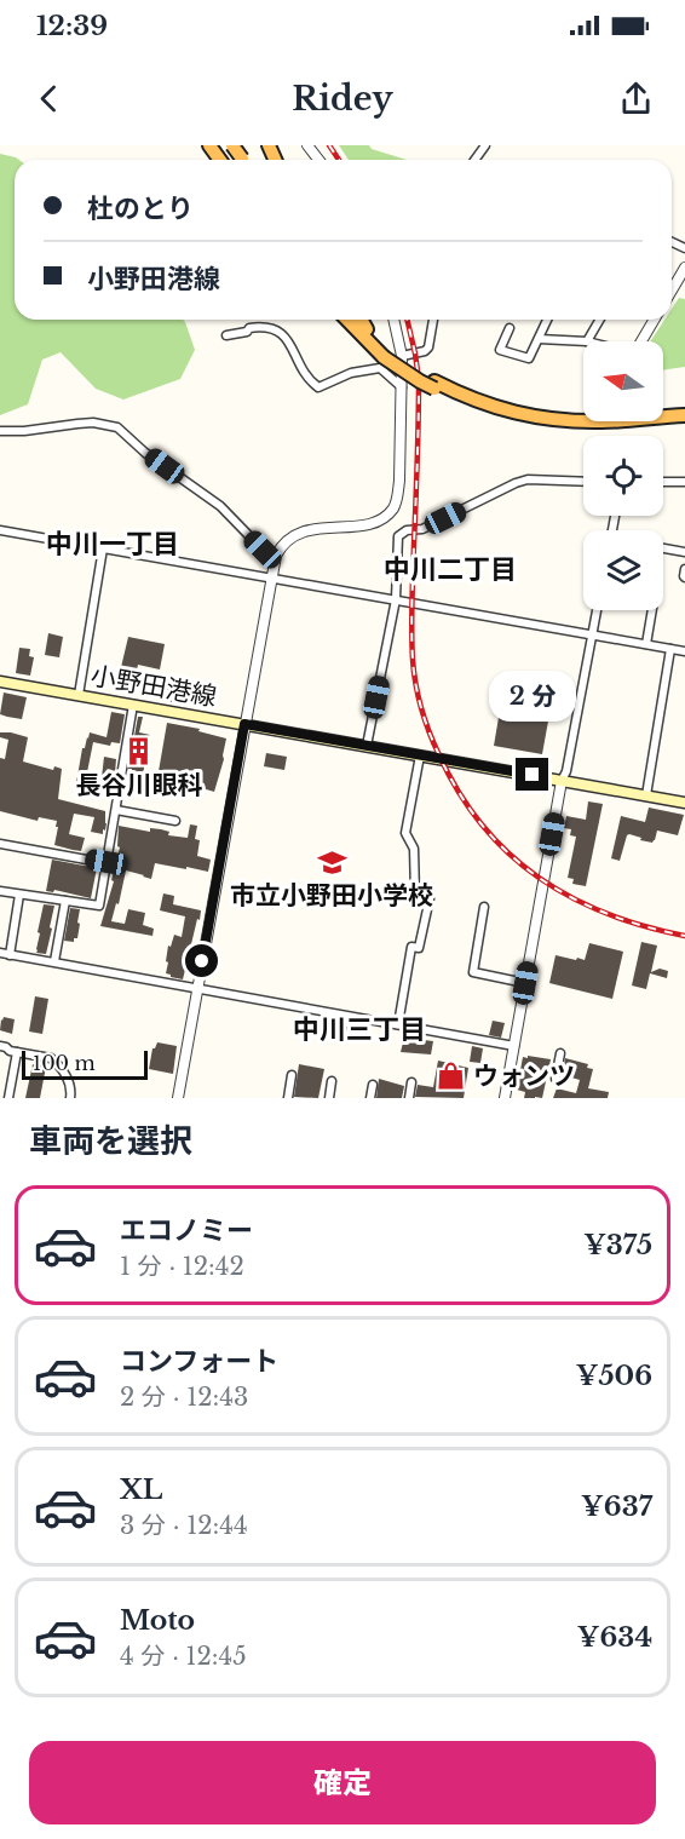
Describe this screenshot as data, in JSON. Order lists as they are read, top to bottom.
{
  "streets": {
    "main road": ["小野田港線"]
  },
  "districts": ["中川一丁目", "中川二丁目", "中川三丁目"],
  "places": {
    "building": ["長谷川眼科"],
    "school or university": ["市立小野田小学校"],
    "shop": ["ウォンツ"]
  },
  "scale_bar": "100 m",
  "north": "left",
  "page": {
    "status": "12:39",
    "header": "Ridey",
    "banner": ["杜のとり", "小野田港線"],
    "bubble": "2 分",
    "scale": "100 m",
    "heading": "車両を選択",
    "list": [
      {
        "name": "エコノミー",
        "note": "1 分 · 12:42",
        "value": "¥375"
      },
      {
        "name": "コンフォート",
        "note": "2 分 · 12:43",
        "value": "¥506"
      },
      {
        "name": "XL",
        "note": "3 分 · 12:44",
        "value": "¥637"
      },
      {
        "name": "Moto",
        "note": "4 分 · 12:45",
        "value": "¥634"
      }
    ],
    "buttons": "確定"
  }
}
